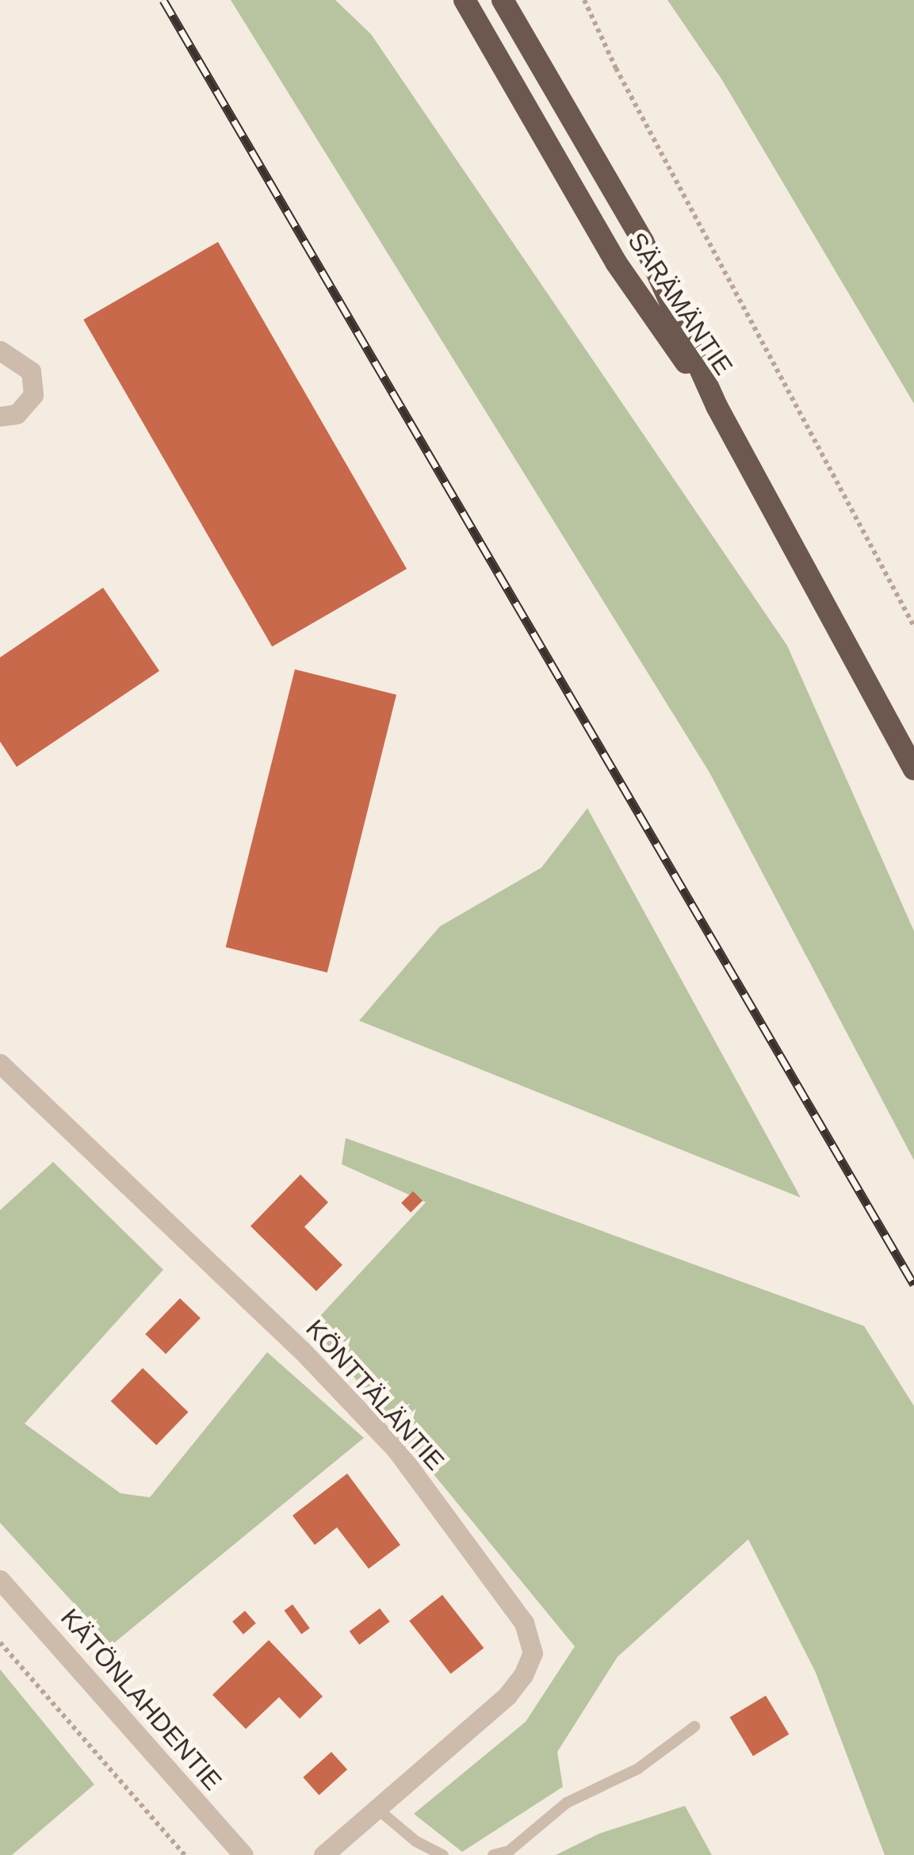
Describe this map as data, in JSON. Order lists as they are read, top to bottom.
{
  "streets": {
    "highway": ["SÄRÄMÄNTIE"],
    "street": ["KÖNTTÄLÄNTIE", "KÄTÖNLAHDENTIE"]
  }
}
